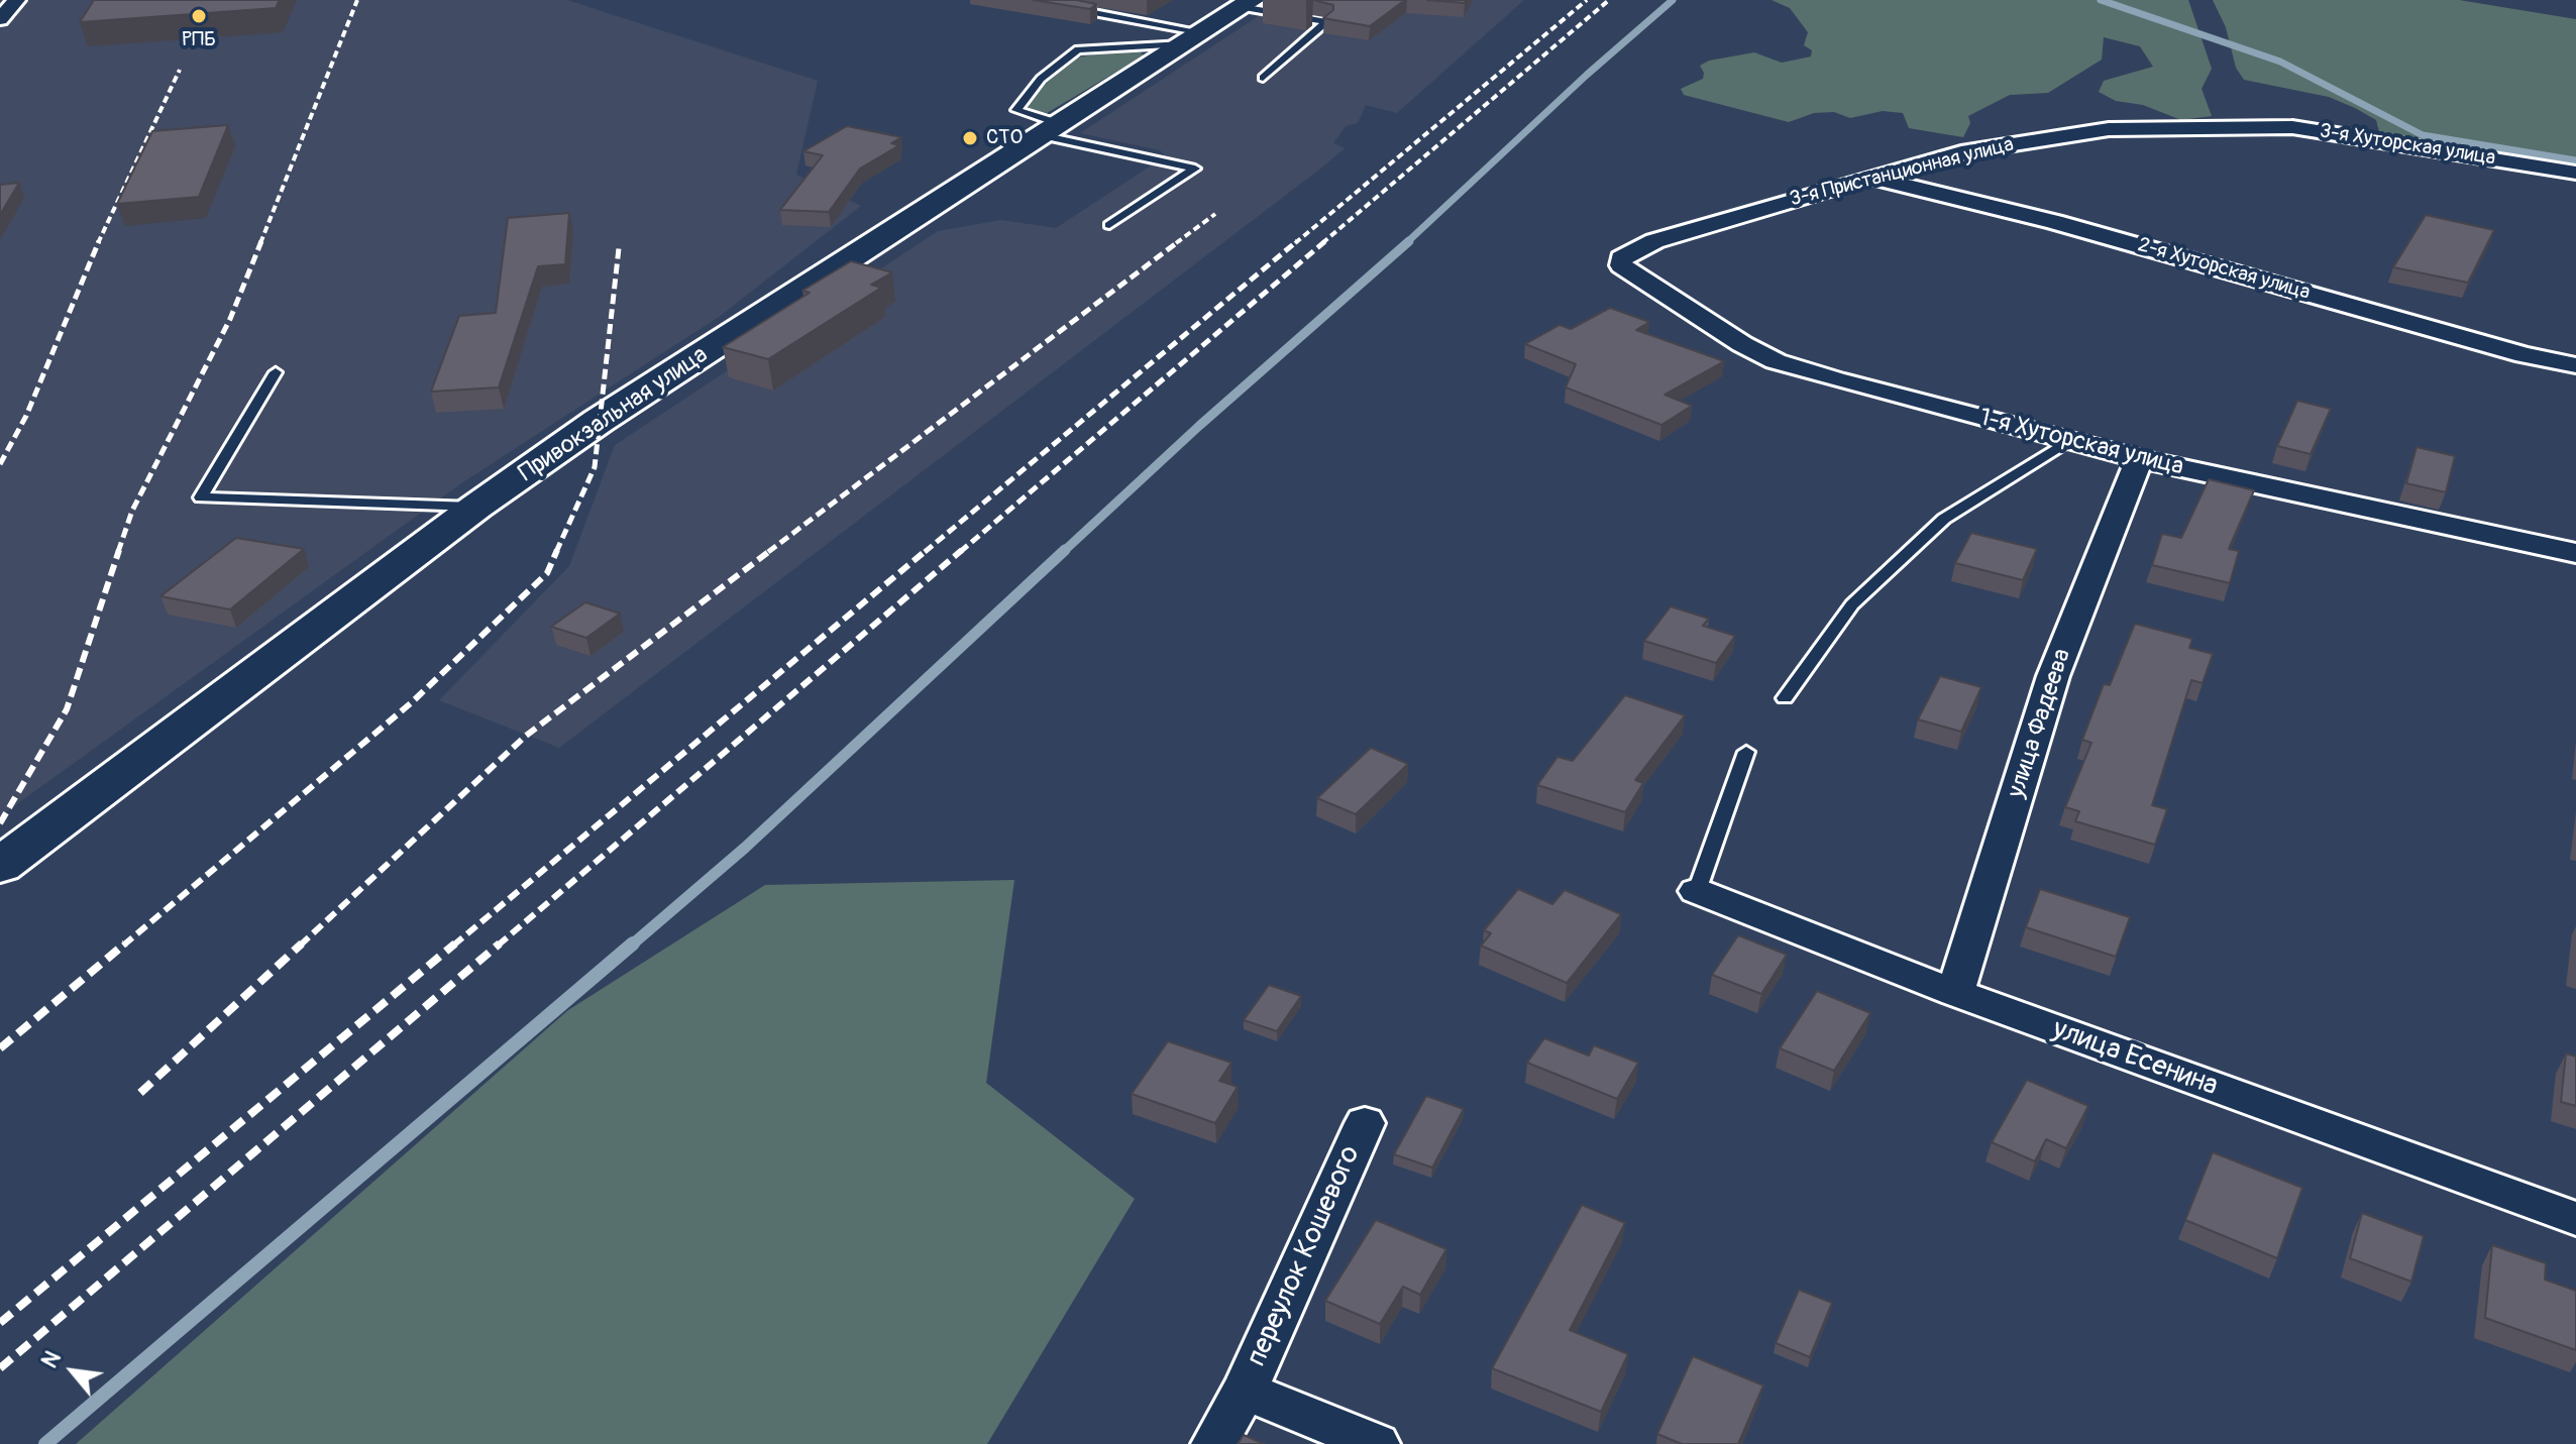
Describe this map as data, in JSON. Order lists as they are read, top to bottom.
{
  "streets": {
    "street": [
      "3-я Хуторская улица",
      "3-я Пристанционная улица",
      "2-я Хуторская улица",
      "Привокзальная улица",
      "1-я Хуторская улица",
      "улица Фадеева",
      "улица Есенина",
      "переулок Кошевого"
    ]
  },
  "crossings": [
    ["3-я Хуторская улица", "3-я Пристанционная улица"],
    ["3-я Пристанционная улица", "2-я Хуторская улица"],
    ["3-я Пристанционная улица", "1-я Хуторская улица"],
    ["1-я Хуторская улица", "улица Фадеева"],
    ["улица Фадеева", "улица Есенина"]
  ],
  "places": ["РПБ", "СТО"],
  "north": "top left"
}
